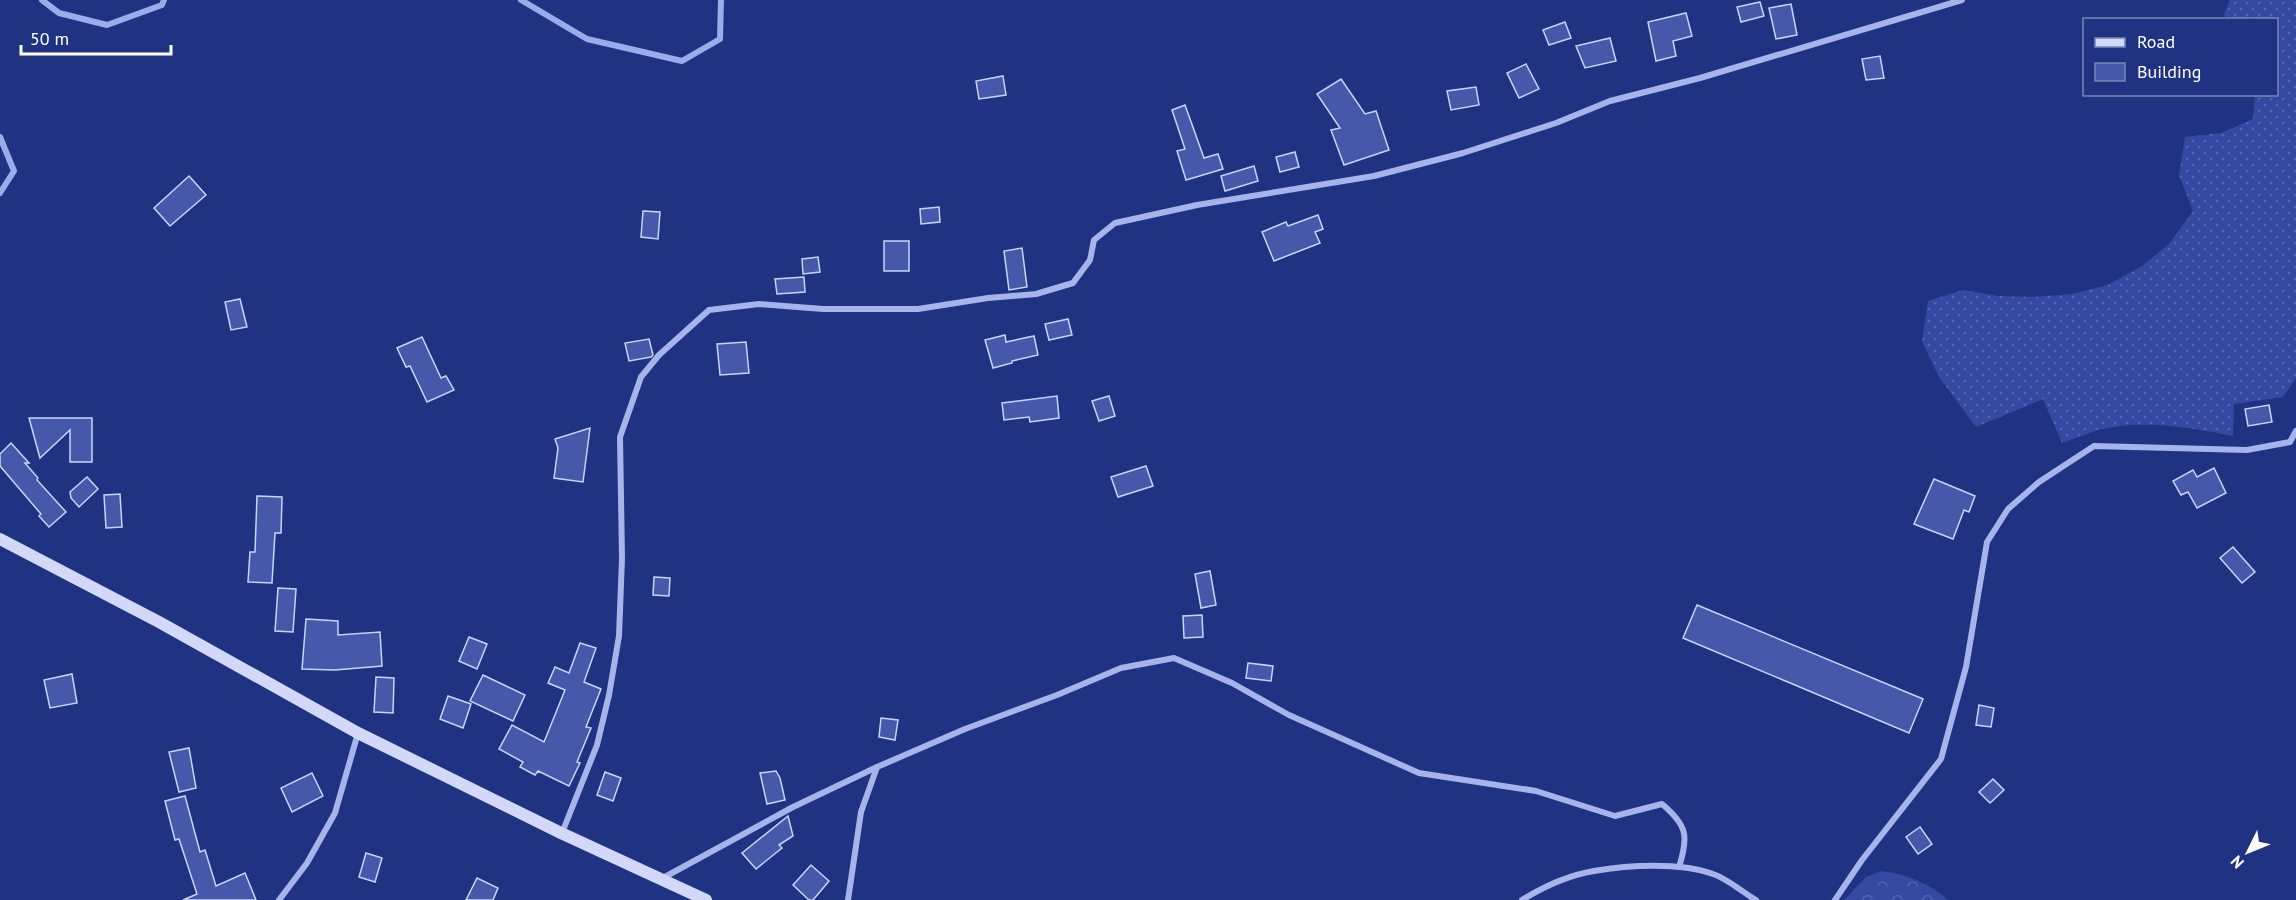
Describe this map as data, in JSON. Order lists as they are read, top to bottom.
{
  "legend": ["Road", "Building"],
  "scale_bar": "50 m",
  "north": "bottom left"
}
